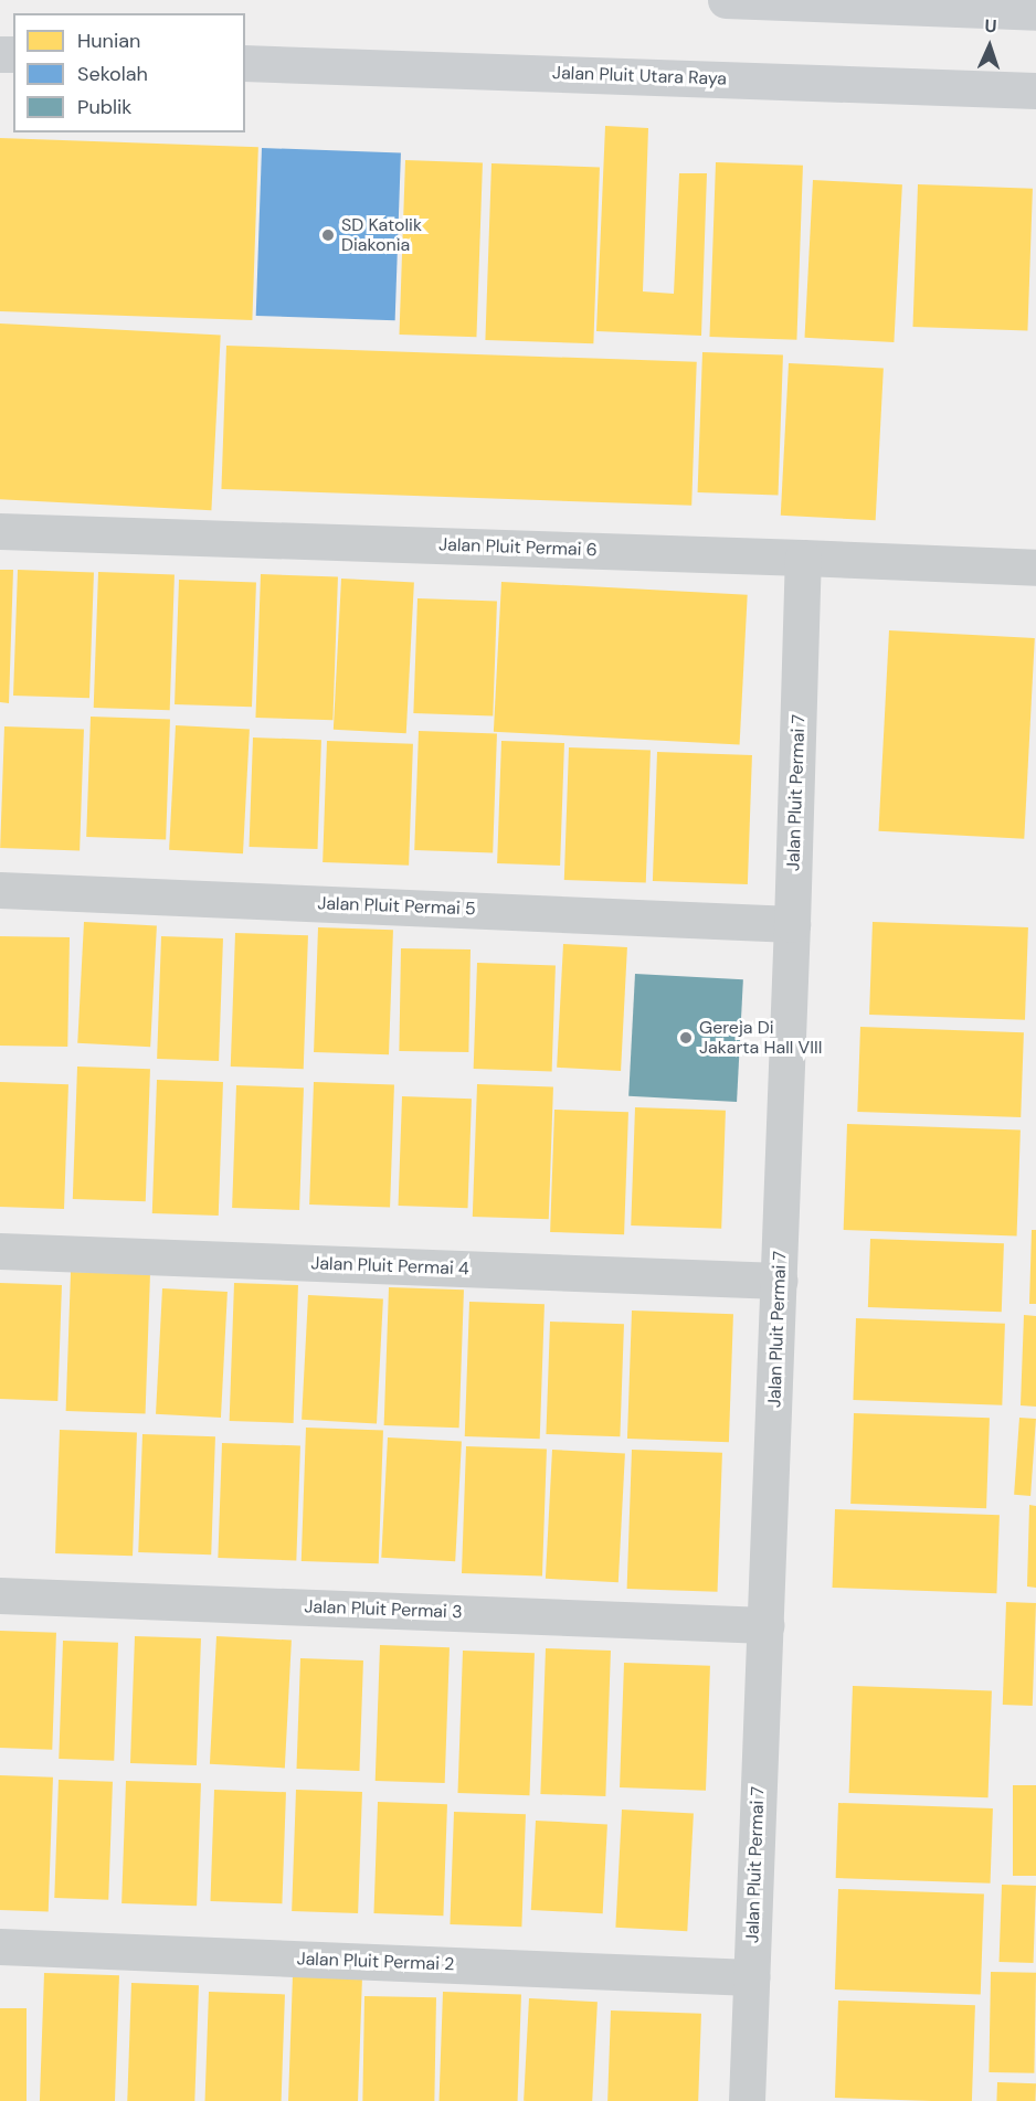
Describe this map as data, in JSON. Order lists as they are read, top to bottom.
{
  "streets": {
    "street": [
      "Jalan Pluit Utara Raya",
      "Jalan Pluit Permai 6",
      "Jalan Pluit Permai 7",
      "Jalan Pluit Permai 5",
      "Jalan Pluit Permai 4",
      "Jalan Pluit Permai 3",
      "Jalan Pluit Permai 2"
    ]
  },
  "crossings": [
    ["Jalan Pluit Permai 6", "Jalan Pluit Permai 7"],
    ["Jalan Pluit Permai 7", "Jalan Pluit Permai 5"],
    ["Jalan Pluit Permai 7", "Jalan Pluit Permai 4"],
    ["Jalan Pluit Permai 7", "Jalan Pluit Permai 3"],
    ["Jalan Pluit Permai 7", "Jalan Pluit Permai 2"]
  ],
  "places": ["SD Katolik Diakonia", "Gereja Di Jakarta Hall VIII"],
  "legend": ["Hunian", "Sekolah", "Publik"],
  "north": "top"
}
